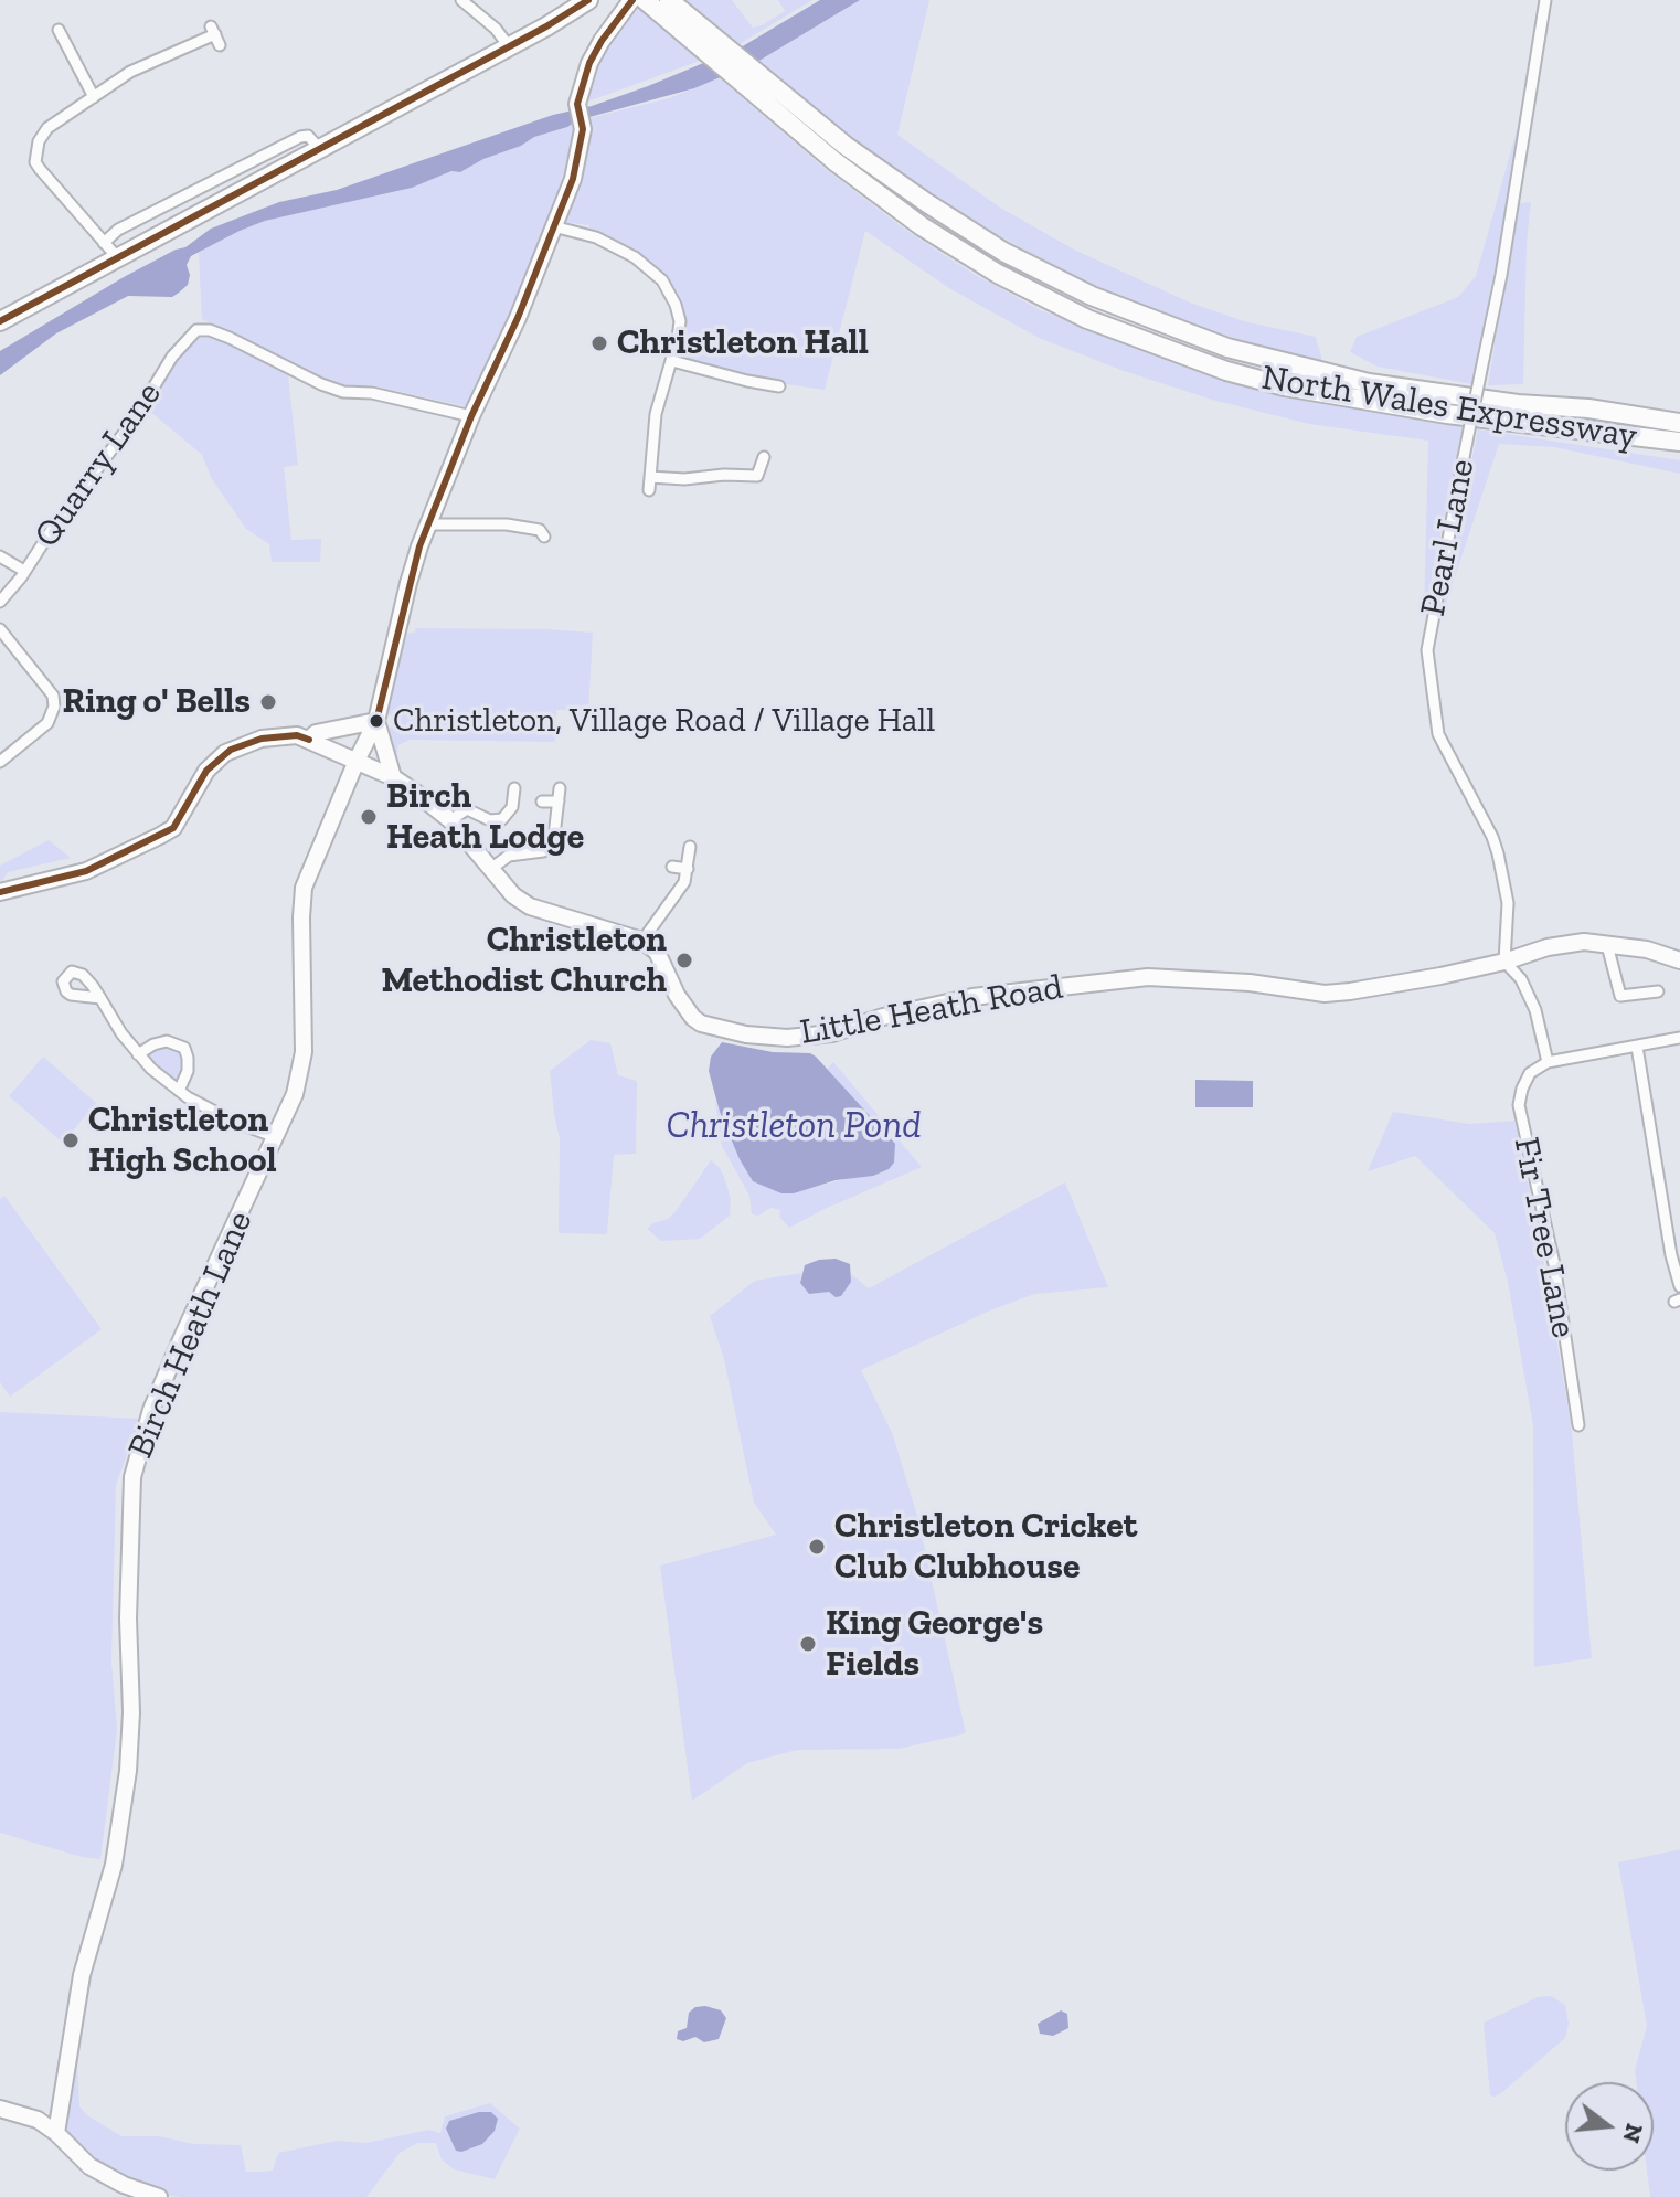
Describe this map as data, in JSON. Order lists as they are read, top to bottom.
{
  "streets": {
    "highway": ["North Wales Expressway"],
    "street": [
      "Quarry Lane",
      "Pearl Lane",
      "Little Heath Road",
      "Fir Tree Lane",
      "Birch Heath Lane"
    ]
  },
  "crossings": [
    ["Quarry Lane", "Birch Heath Lane"],
    ["Pearl Lane", "Little Heath Road"]
  ],
  "water": ["Christleton Pond"],
  "places": [
    "Christleton Hall",
    "Ring o' Bells",
    "Christleton, Village Road / Village Hall",
    "Birch Heath Lodge",
    "Christleton Methodist Church",
    "Christleton High School",
    "Christleton Cricket Club Clubhouse",
    "King George's Fields"
  ],
  "north": "right"
}
